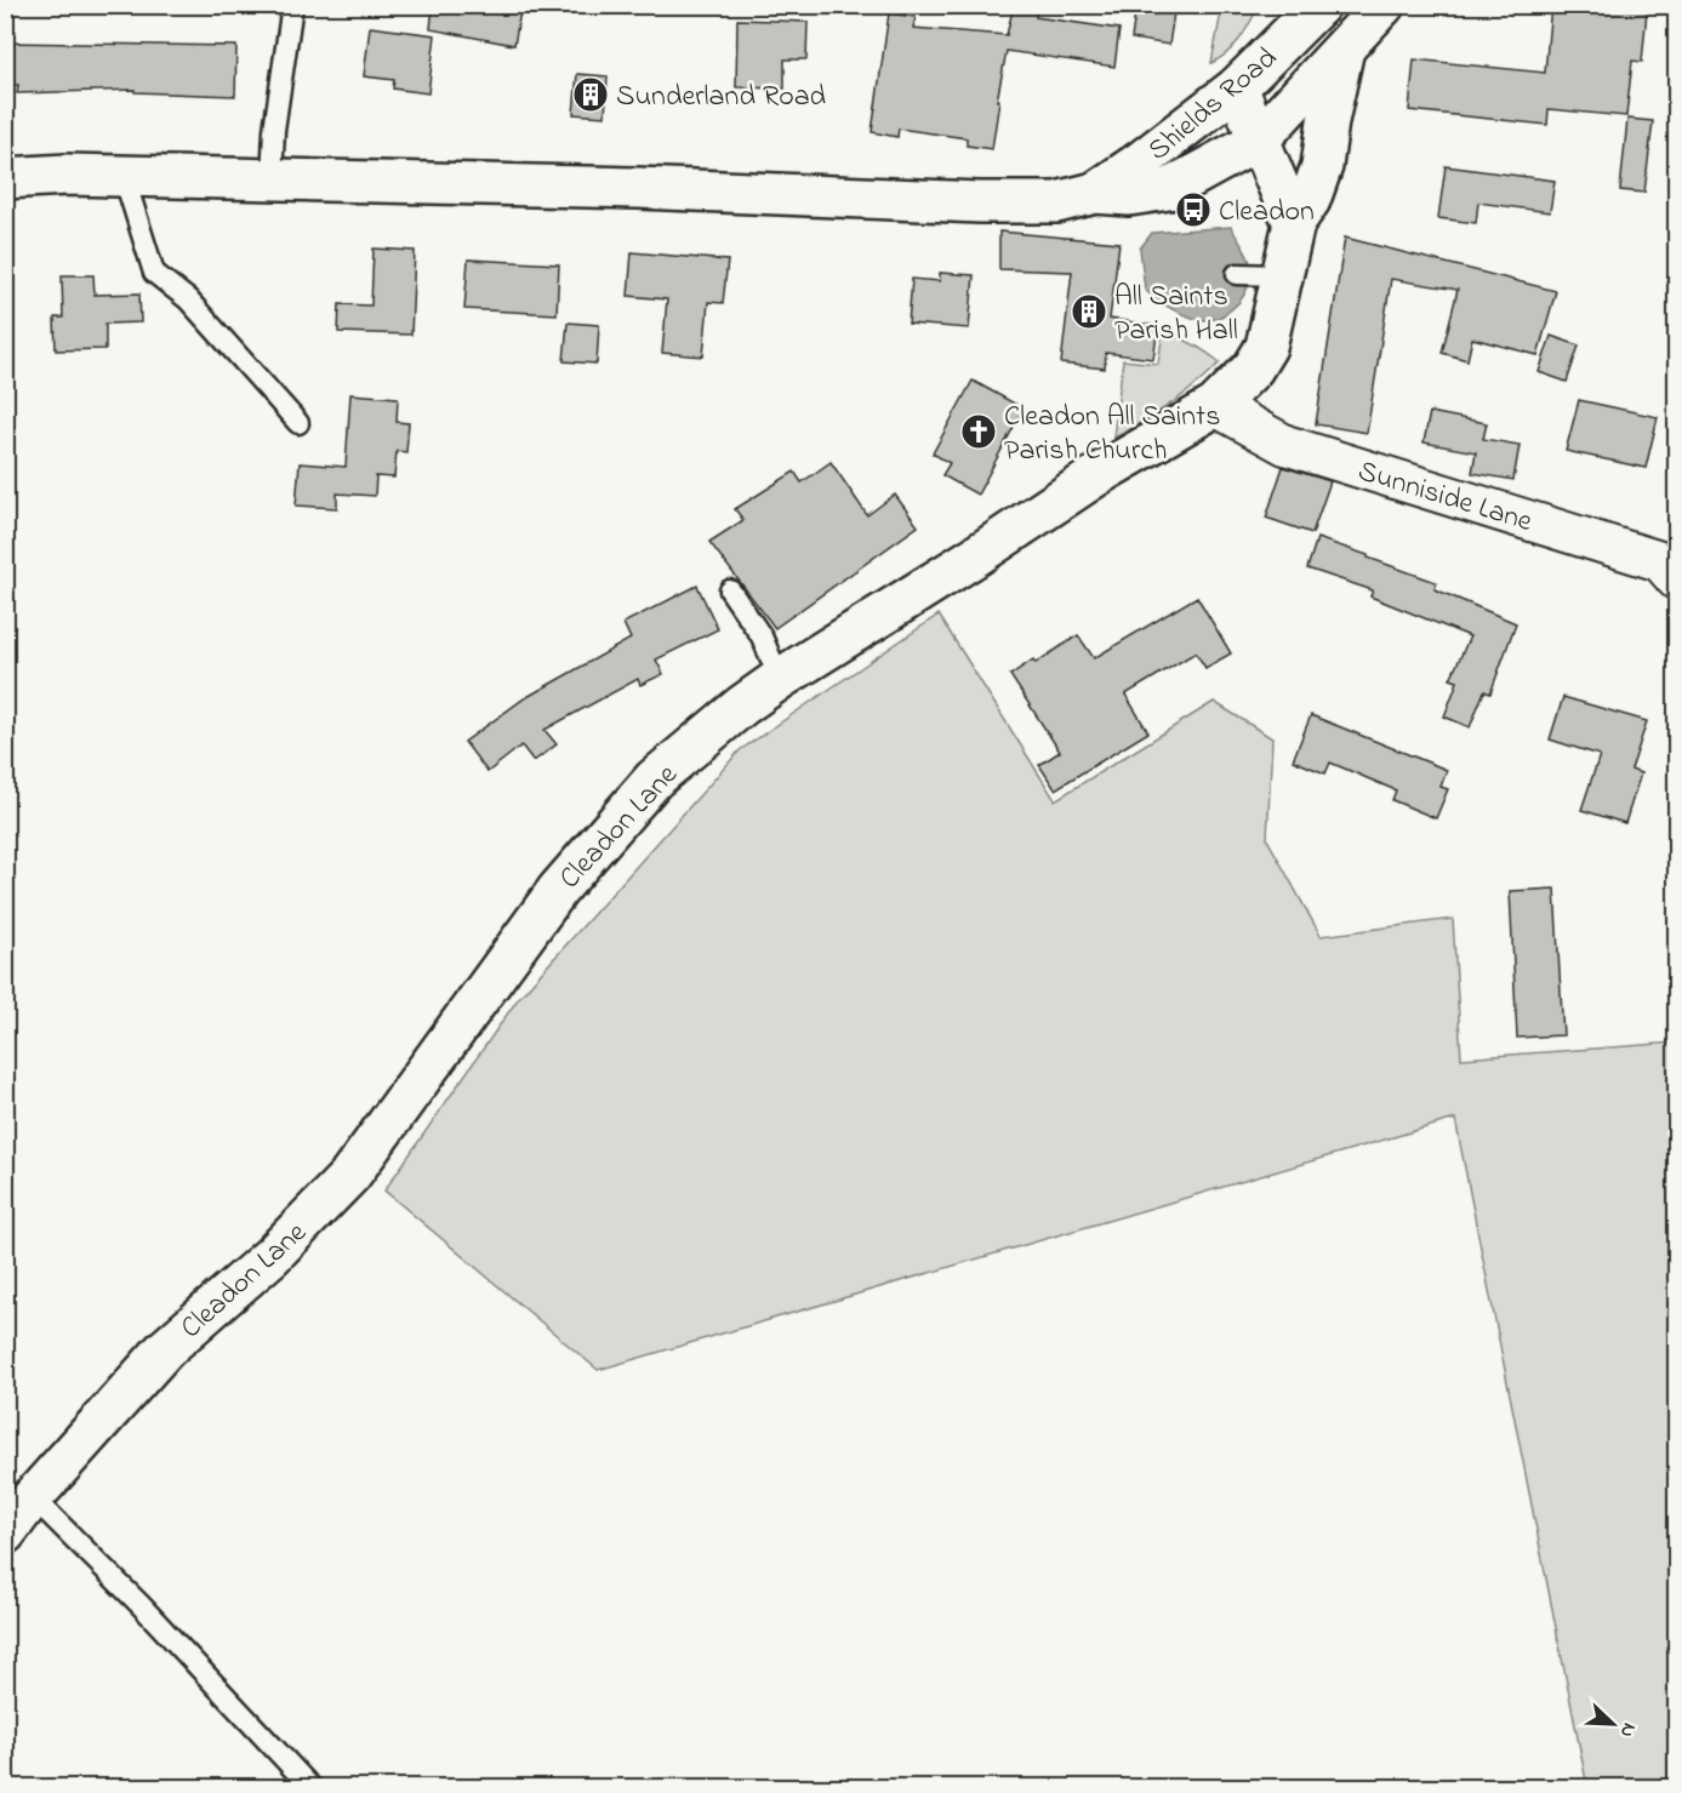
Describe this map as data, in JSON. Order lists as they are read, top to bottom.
{
  "streets": {
    "main road": ["Shields Road", "Cleadon Lane"],
    "street": ["Sunniside Lane"]
  },
  "crossings": [
    ["Shields Road", "Cleadon Lane"],
    ["Sunniside Lane", "Cleadon Lane"]
  ],
  "places": {
    "building": ["Sunderland Road", "All Saints Parish Hall"],
    "bus stop": ["Cleadon"],
    "church": ["Cleadon All Saints Parish Church"]
  },
  "north": "bottom right"
}
